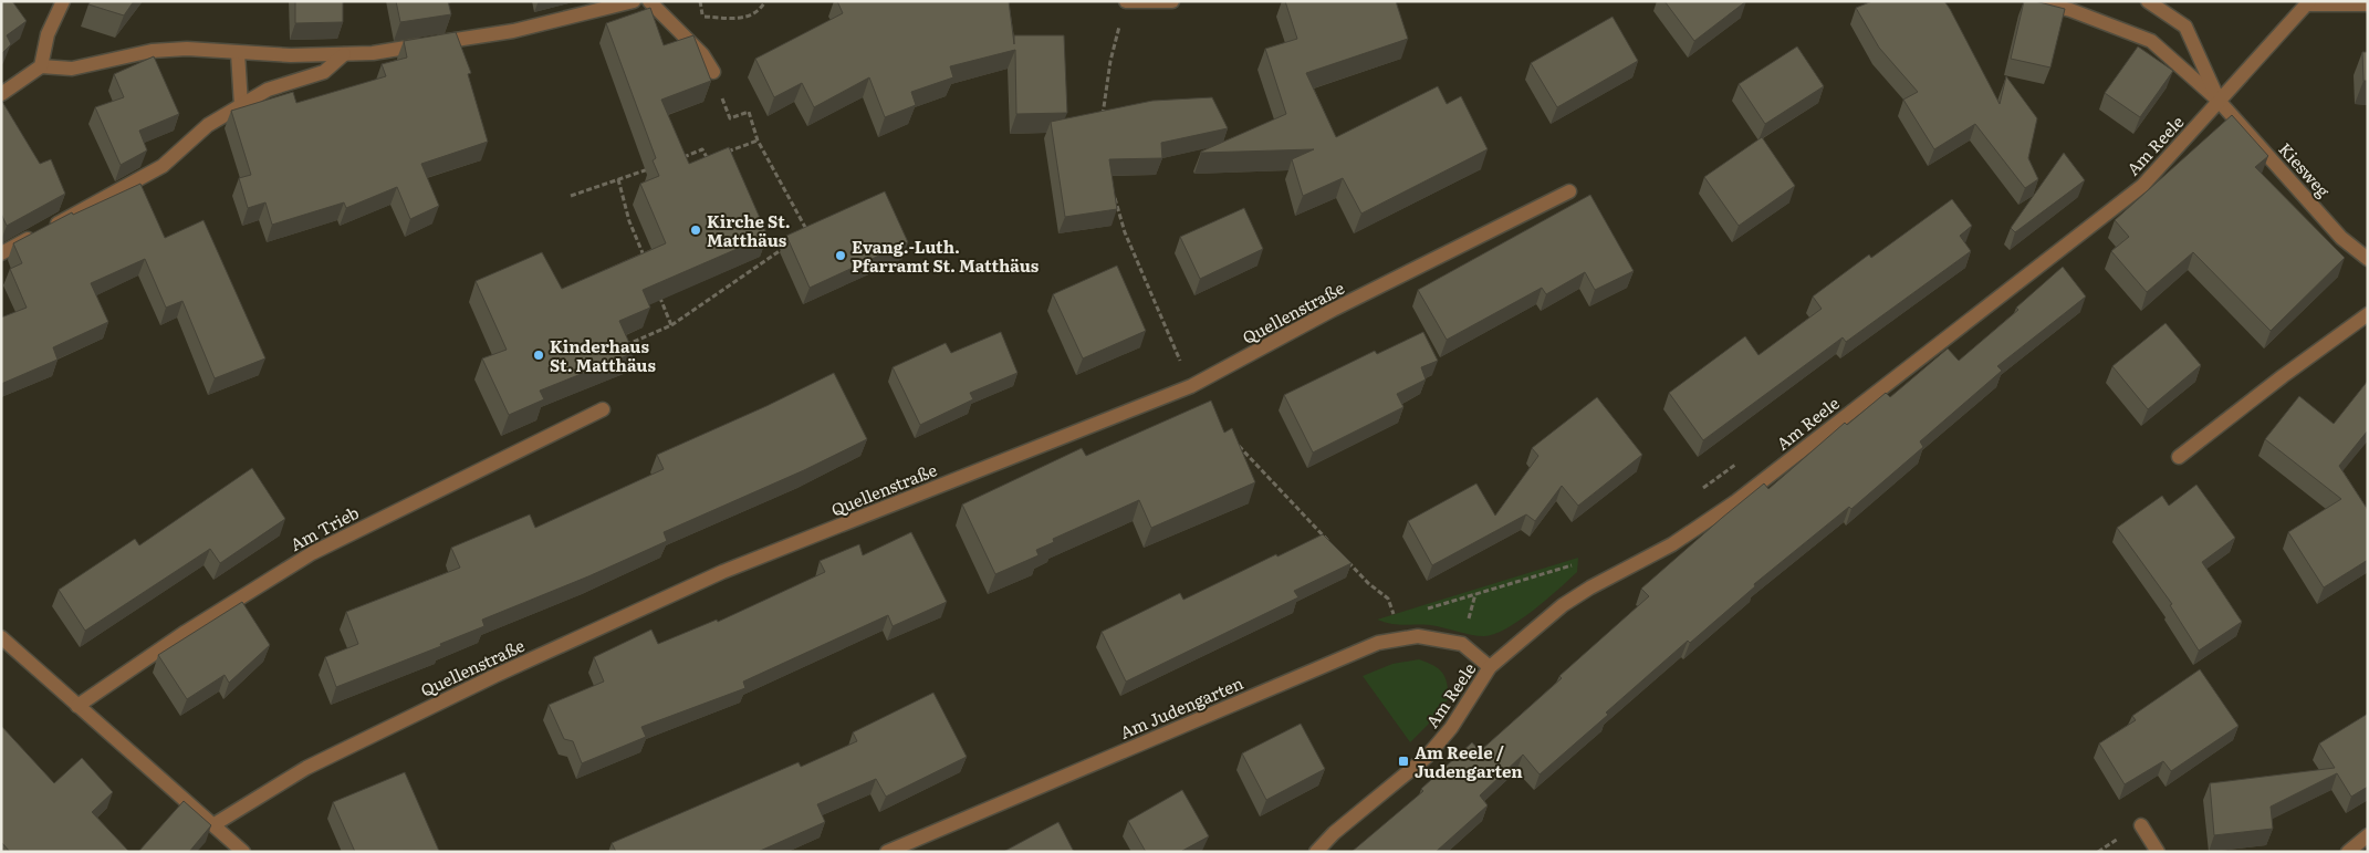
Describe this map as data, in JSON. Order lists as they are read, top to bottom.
{
  "streets": {
    "street": [
      "Am Reele",
      "Kiesweg",
      "Quellenstraße",
      "Am Trieb",
      "Am Judengarten"
    ]
  },
  "crossings": [
    ["Am Reele", "Kiesweg"],
    ["Am Reele", "Am Judengarten"]
  ],
  "places": {
    "other": ["Kirche St. Matthäus", "Evang.-Luth. Pfarramt St. Matthäus", "Kinderhaus St. Matthäus"],
    "transit": ["Am Reele / Judengarten"]
  }
}
